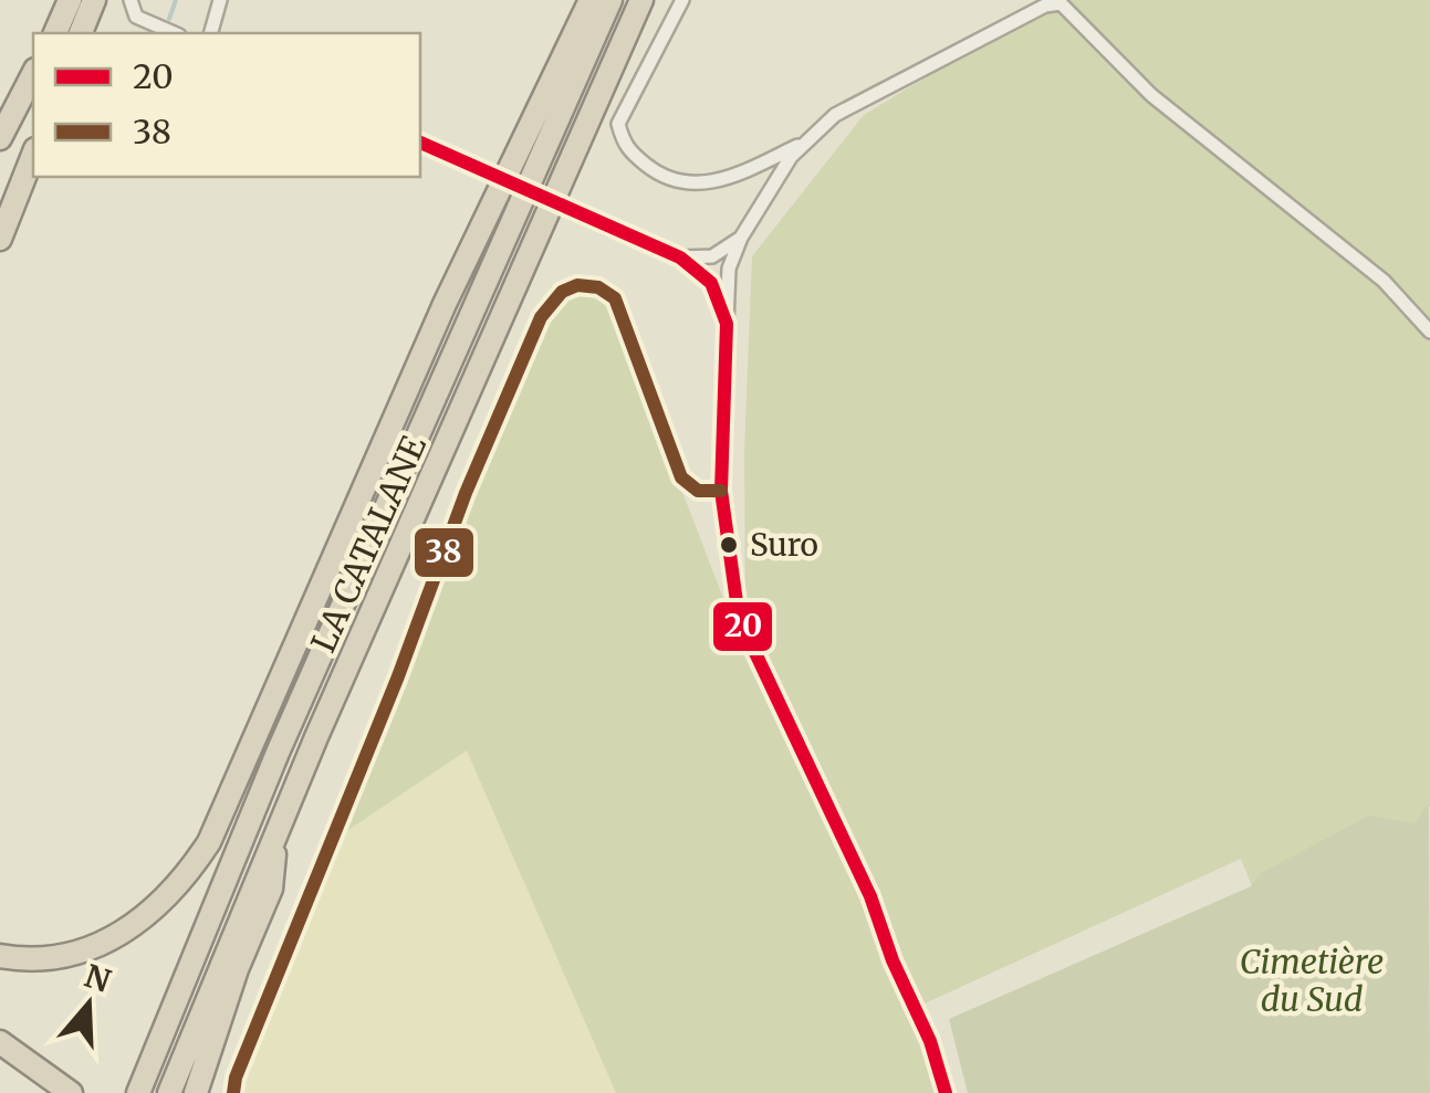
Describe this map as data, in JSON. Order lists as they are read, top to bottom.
{
  "streets": {
    "highway": ["LA CATALANE"]
  },
  "parks": ["Cimetière du Sud"],
  "places": ["Suro"],
  "lines": ["transit line 20", "transit line 38"],
  "legend": ["20", "38"],
  "north": "top"
}
